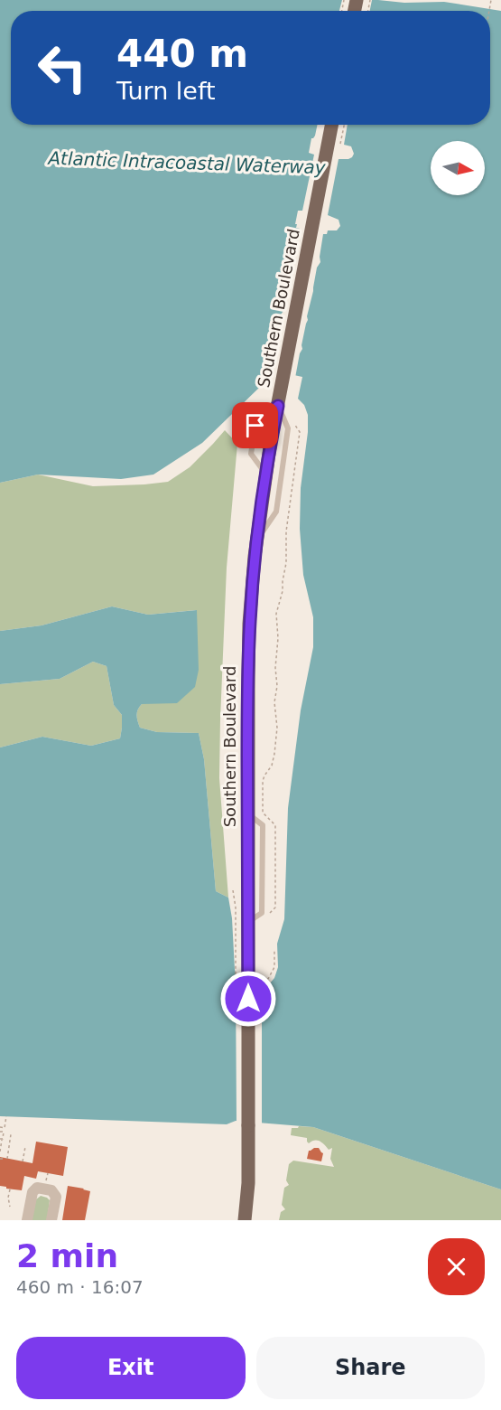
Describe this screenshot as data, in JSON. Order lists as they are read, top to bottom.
{
  "streets": {
    "main road": ["Southern Boulevard"]
  },
  "water": ["Atlantic Intracoastal Waterway"],
  "north": "right",
  "page": {
    "turn": ["440 m", "Turn left"],
    "heading": ["2 min", "460 m · 16:07"],
    "buttons": ["Exit", "Share"]
  }
}
